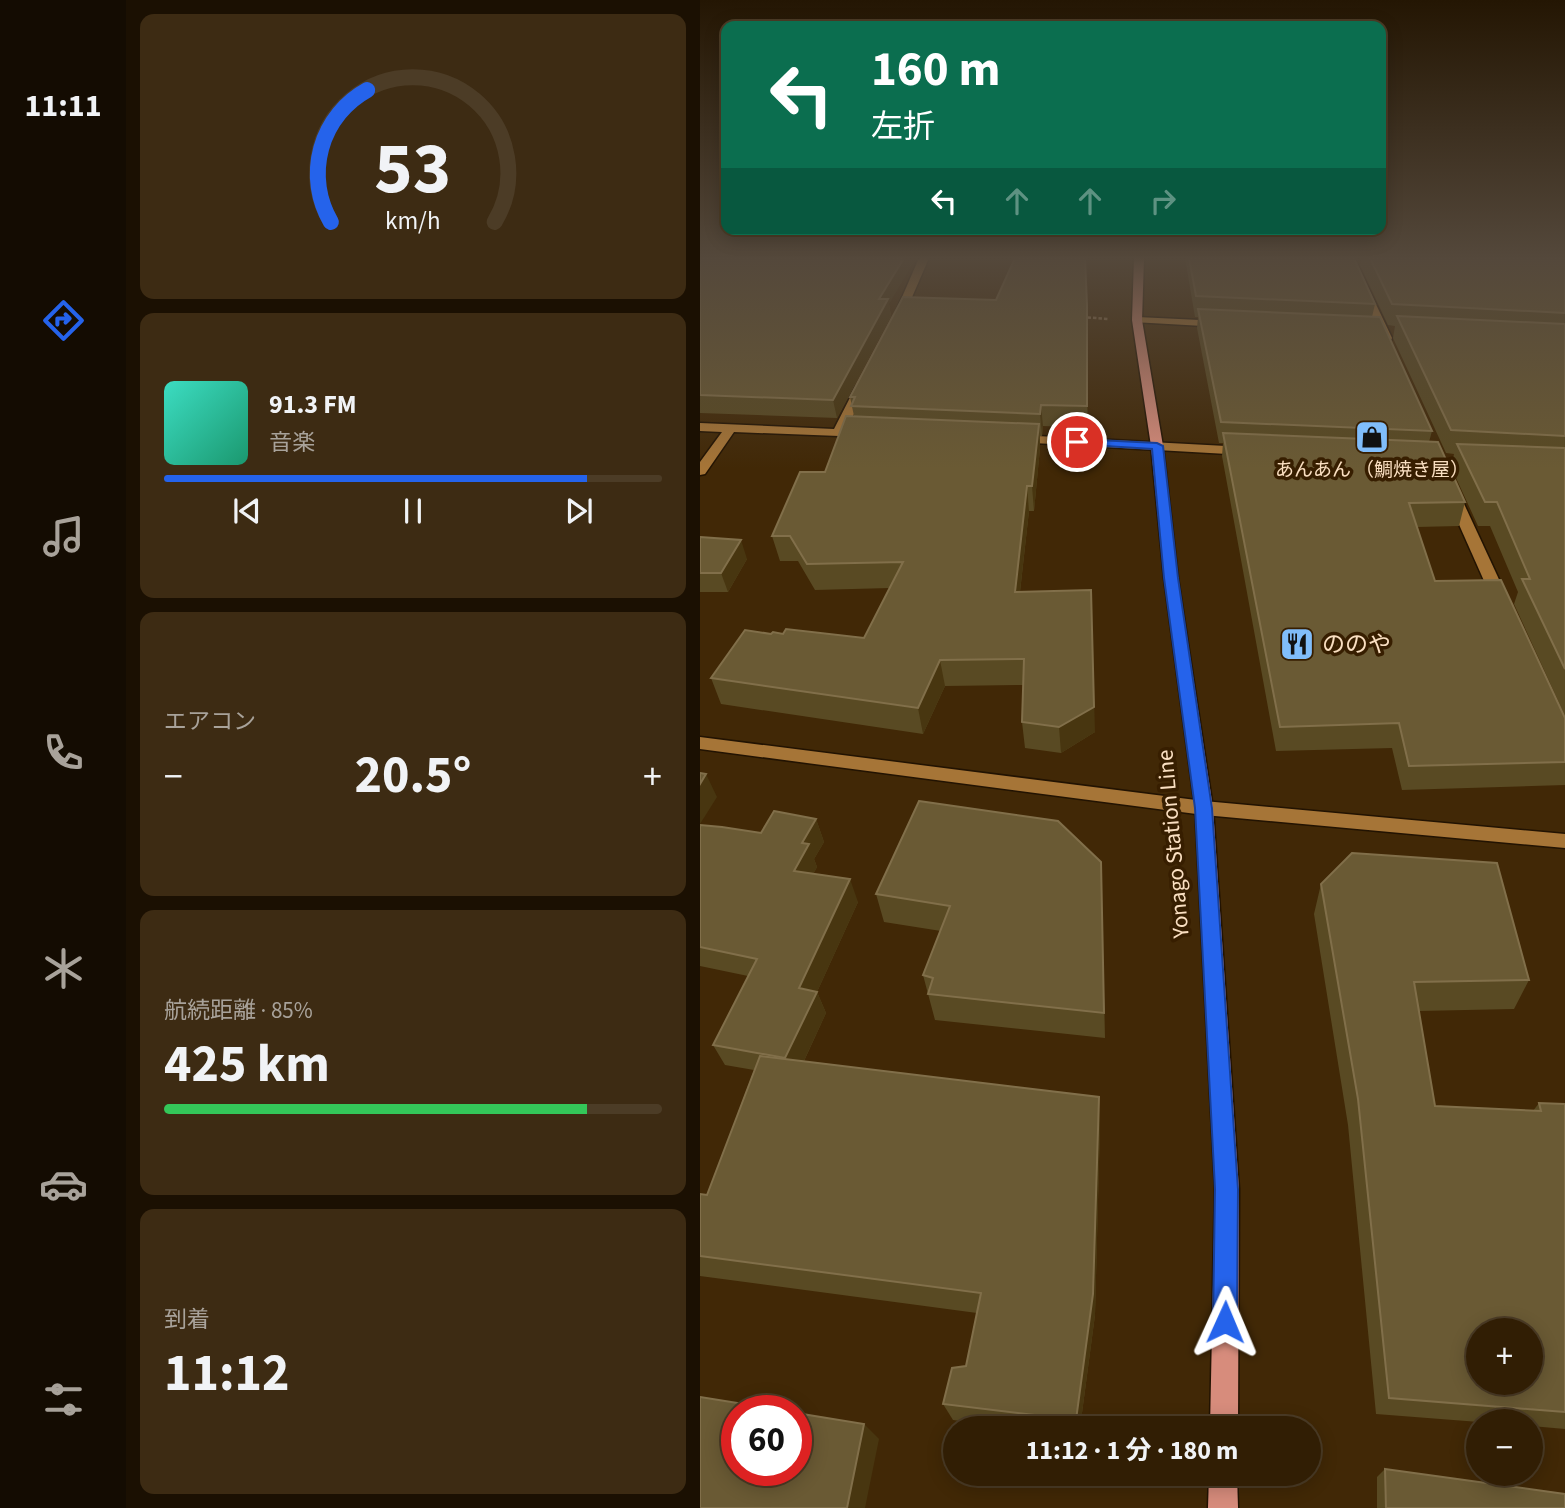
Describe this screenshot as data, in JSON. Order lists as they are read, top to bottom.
{
  "streets": {
    "main road": ["Yonago Station Line"]
  },
  "places": {
    "shop": ["あんあん （鯛焼き屋）"],
    "restaurant": ["ののや"]
  },
  "page": {
    "tabs": "11:11",
    "turn": ["160 m", "左折"],
    "song": ["91.3 FM", "音楽"],
    "tile": [
      "エアコン",
      ["航続距離 · 85%", "425 km"],
      ["到着", "11:12"]
    ],
    "heat": ["−", "20.5°", "+"],
    "map_buttons": ["+", "−"],
    "limit": "60",
    "trip": "11:12 · 1 分 · 180 m",
    "gauge": ["53", "km/h"]
  }
}
